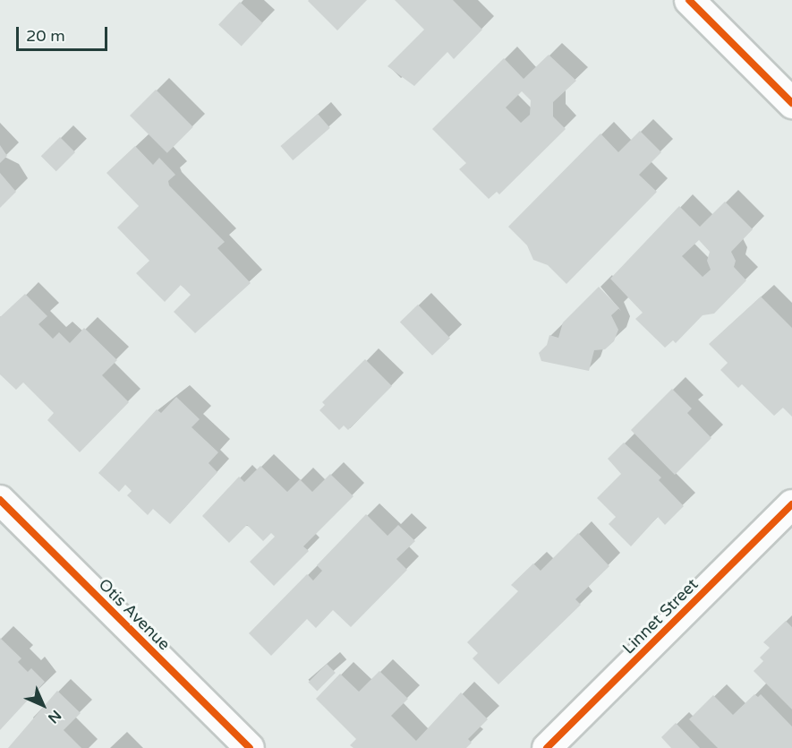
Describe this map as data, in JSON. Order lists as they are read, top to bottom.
{
  "streets": {
    "street": ["Otis Avenue", "Linnet Street"]
  },
  "scale_bar": "20 m",
  "north": "bottom right"
}
